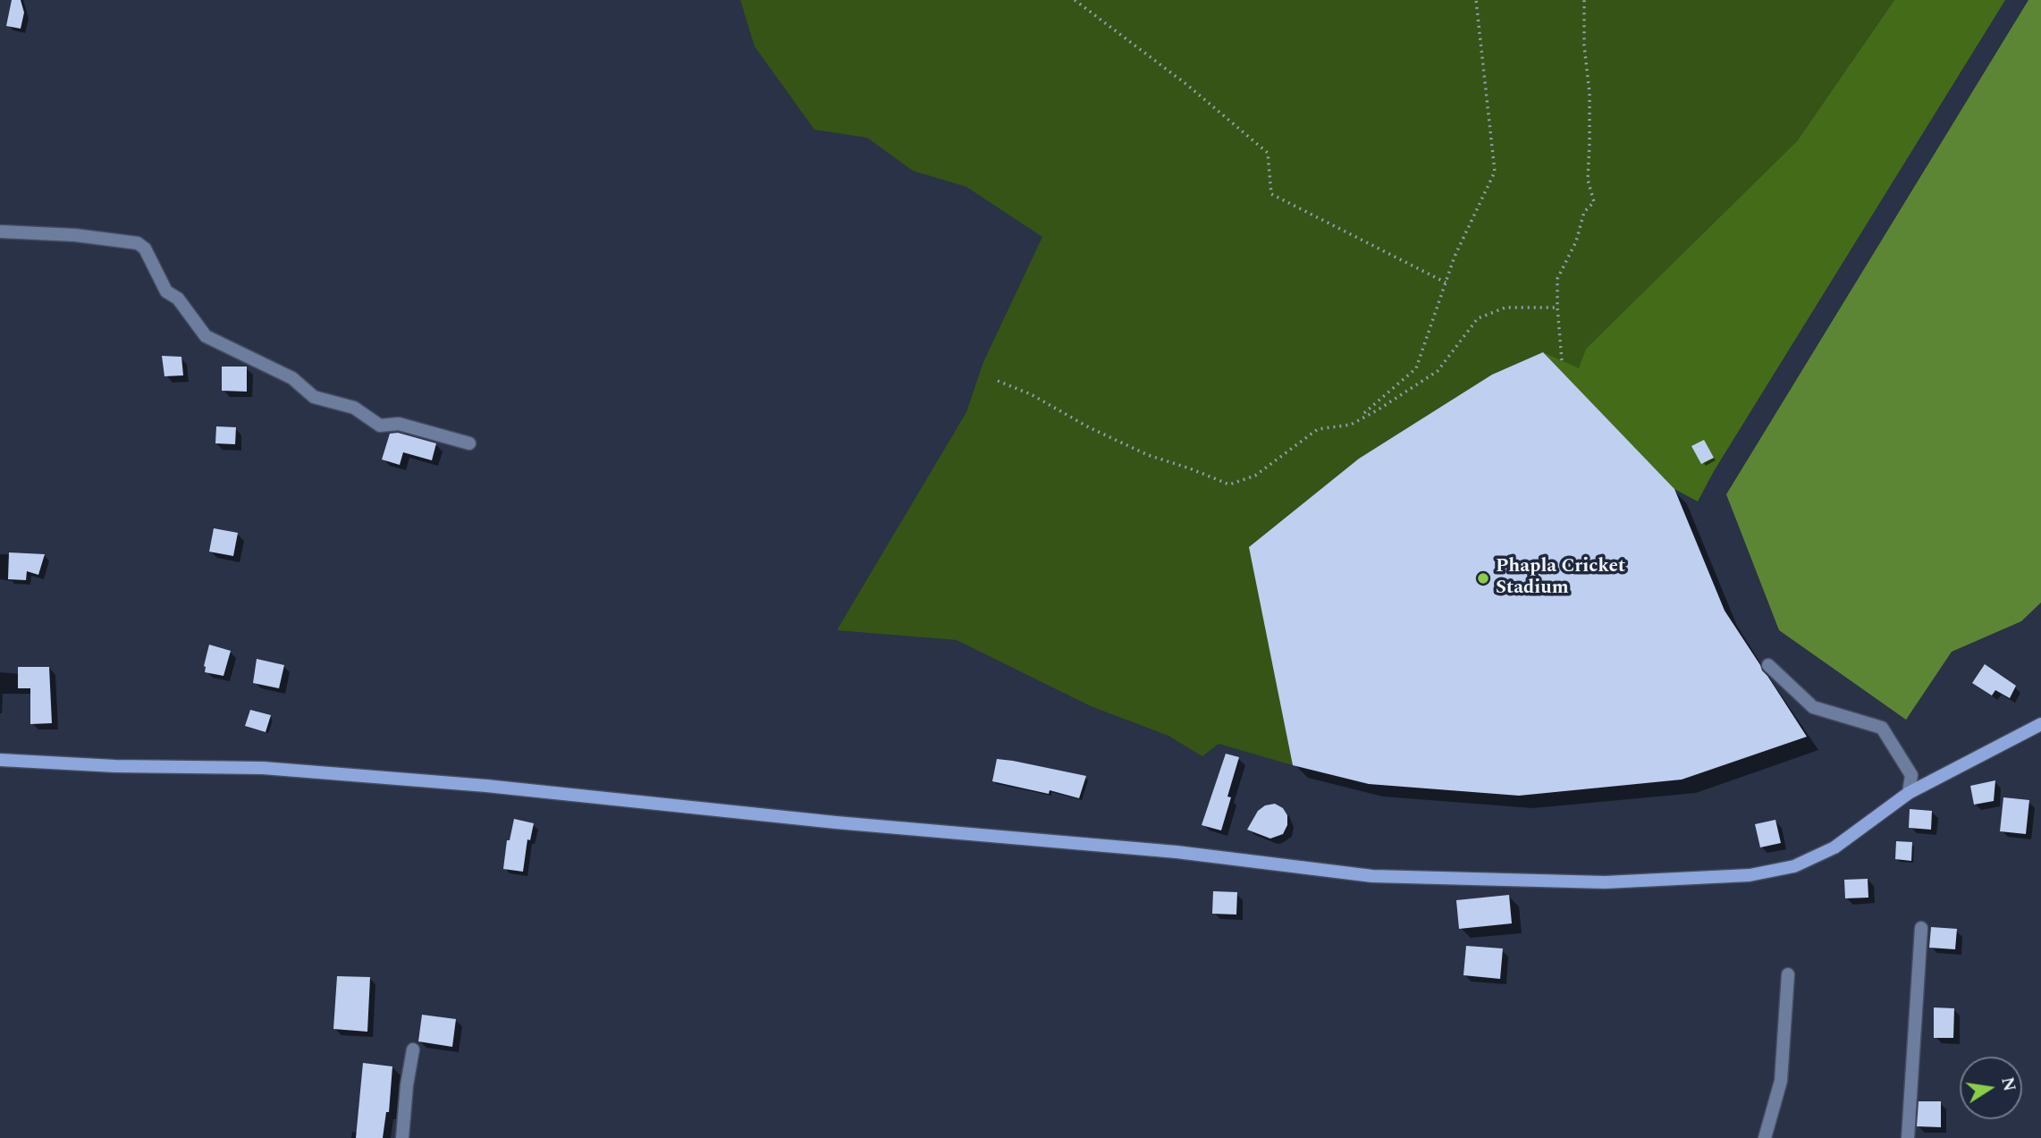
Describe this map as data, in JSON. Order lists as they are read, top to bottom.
{
  "places": ["Phapla Cricket Stadium"],
  "north": "right"
}
